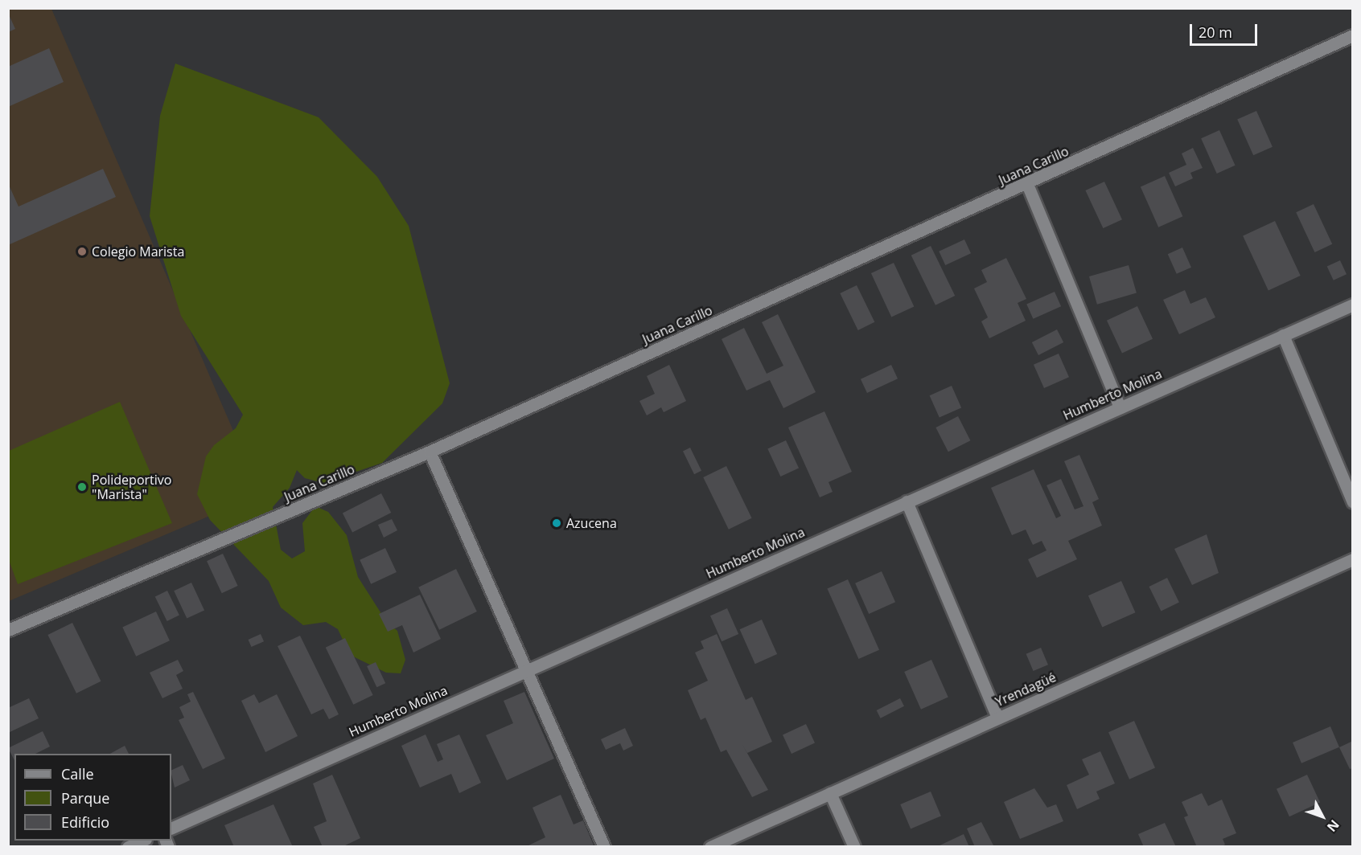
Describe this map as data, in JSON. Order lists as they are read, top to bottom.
{
  "streets": {
    "street": ["Juana Carillo", "Humberto Molina", "Yrendagüé"]
  },
  "places": ["Colegio Marista", "Polideportivo \"Marista\"", "Azucena"],
  "legend": ["Calle", "Parque", "Edificio"],
  "scale_bar": "20 m",
  "north": "bottom right"
}
